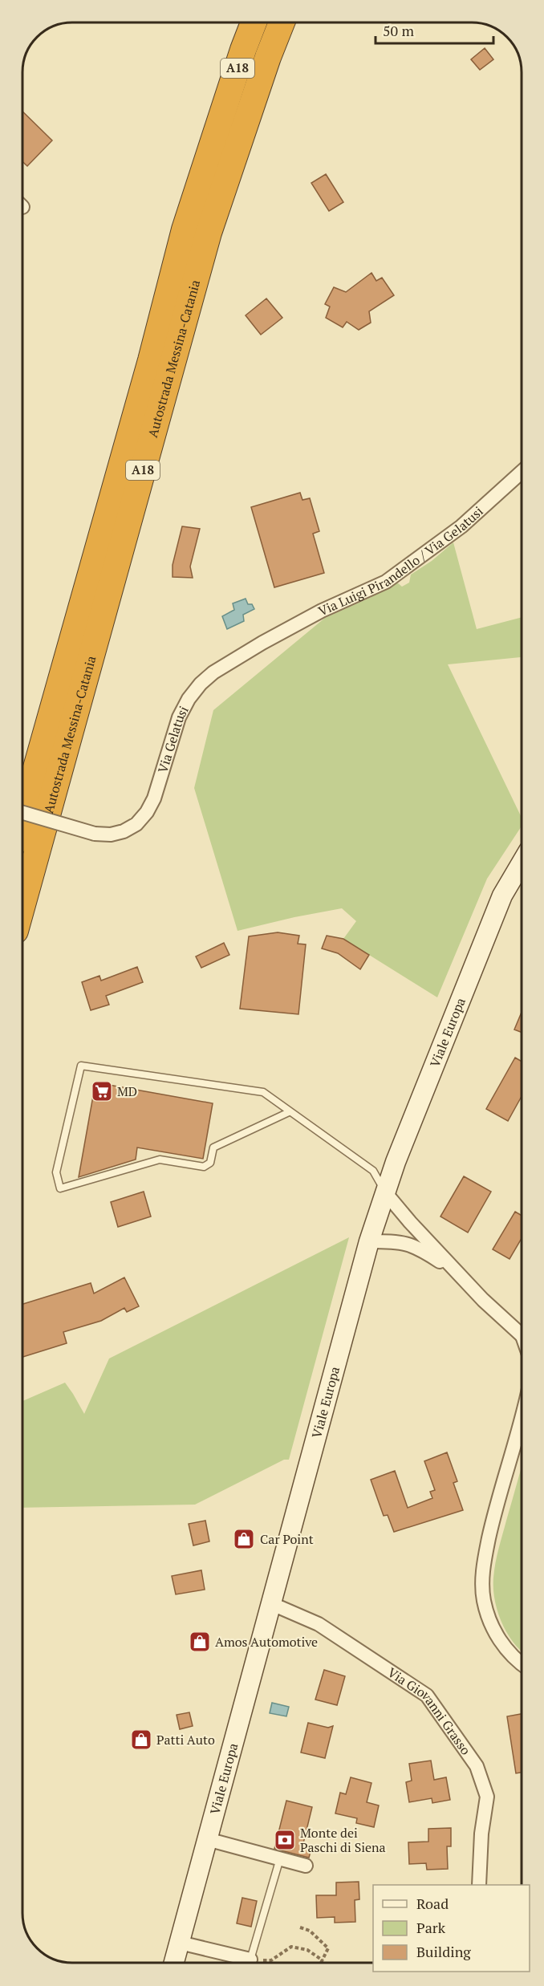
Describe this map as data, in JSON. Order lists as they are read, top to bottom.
{
  "streets": {
    "highway": ["A18", "Autostrada Messina-Catania"],
    "main road": ["Viale Europa"],
    "street": ["Via Luigi Pirandello / Via Gelatusi", "Via Gelatusi", "Via Giovanni Grasso"]
  },
  "crossings": [
    ["Via Luigi Pirandello / Via Gelatusi", "Via Gelatusi"],
    ["Viale Europa", "Via Giovanni Grasso"]
  ],
  "places": {
    "supermarket": ["MD"],
    "shop": ["Car Point", "Amos Automotive", "Patti Auto"],
    "bank": ["Monte dei Paschi di Siena"]
  },
  "legend": ["Road", "Park", "Building"],
  "scale_bar": "50 m"
}
